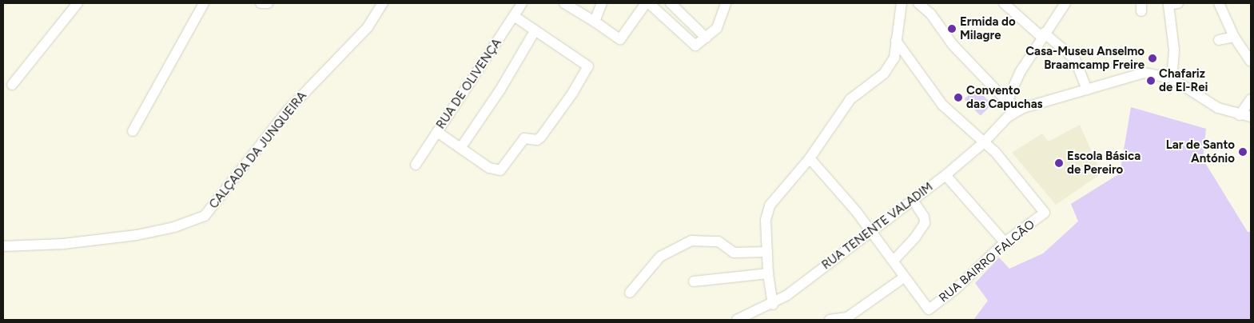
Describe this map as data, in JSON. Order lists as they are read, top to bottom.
{
  "streets": {
    "street": [
      "RUA DE OLIVENÇA",
      "CALÇADA DA JUNQUEIRA",
      "RUA TENENTE VALADIM",
      "RUA BAIRRO FALCÃO"
    ]
  },
  "crossings": [
    ["RUA TENENTE VALADIM", "RUA BAIRRO FALCÃO"]
  ],
  "places": [
    "Ermida do Milagre",
    "Casa-Museu Anselmo Braamcamp Freire",
    "Chafariz de El-Rei",
    "Convento das Capuchas",
    "Lar de Santo António",
    "Escola Básica de Pereiro"
  ]
}
